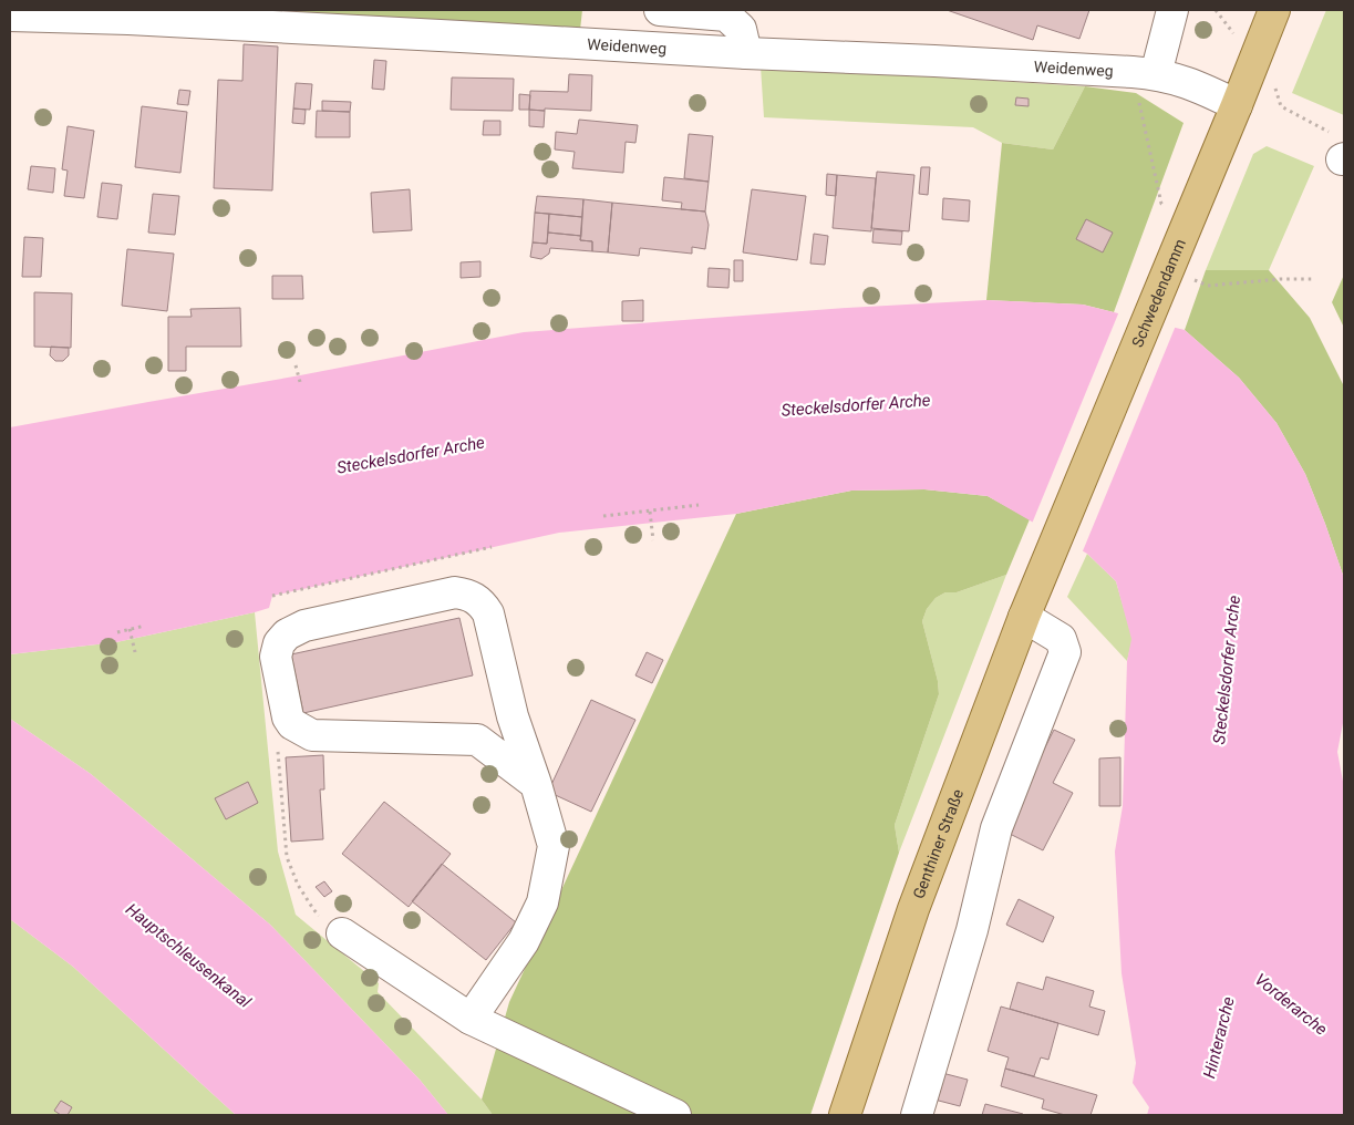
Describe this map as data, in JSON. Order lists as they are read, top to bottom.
{
  "streets": {
    "main road": ["Schwedendamm", "Genthiner Straße"],
    "street": ["Weidenweg"]
  },
  "crossings": [
    ["Weidenweg", "Schwedendamm"],
    ["Schwedendamm", "Genthiner Straße"]
  ],
  "water": [
    "Steckelsdorfer Arche",
    "Hauptschleusenkanal",
    "Vorderarche",
    "Hinterarche"
  ]
}
